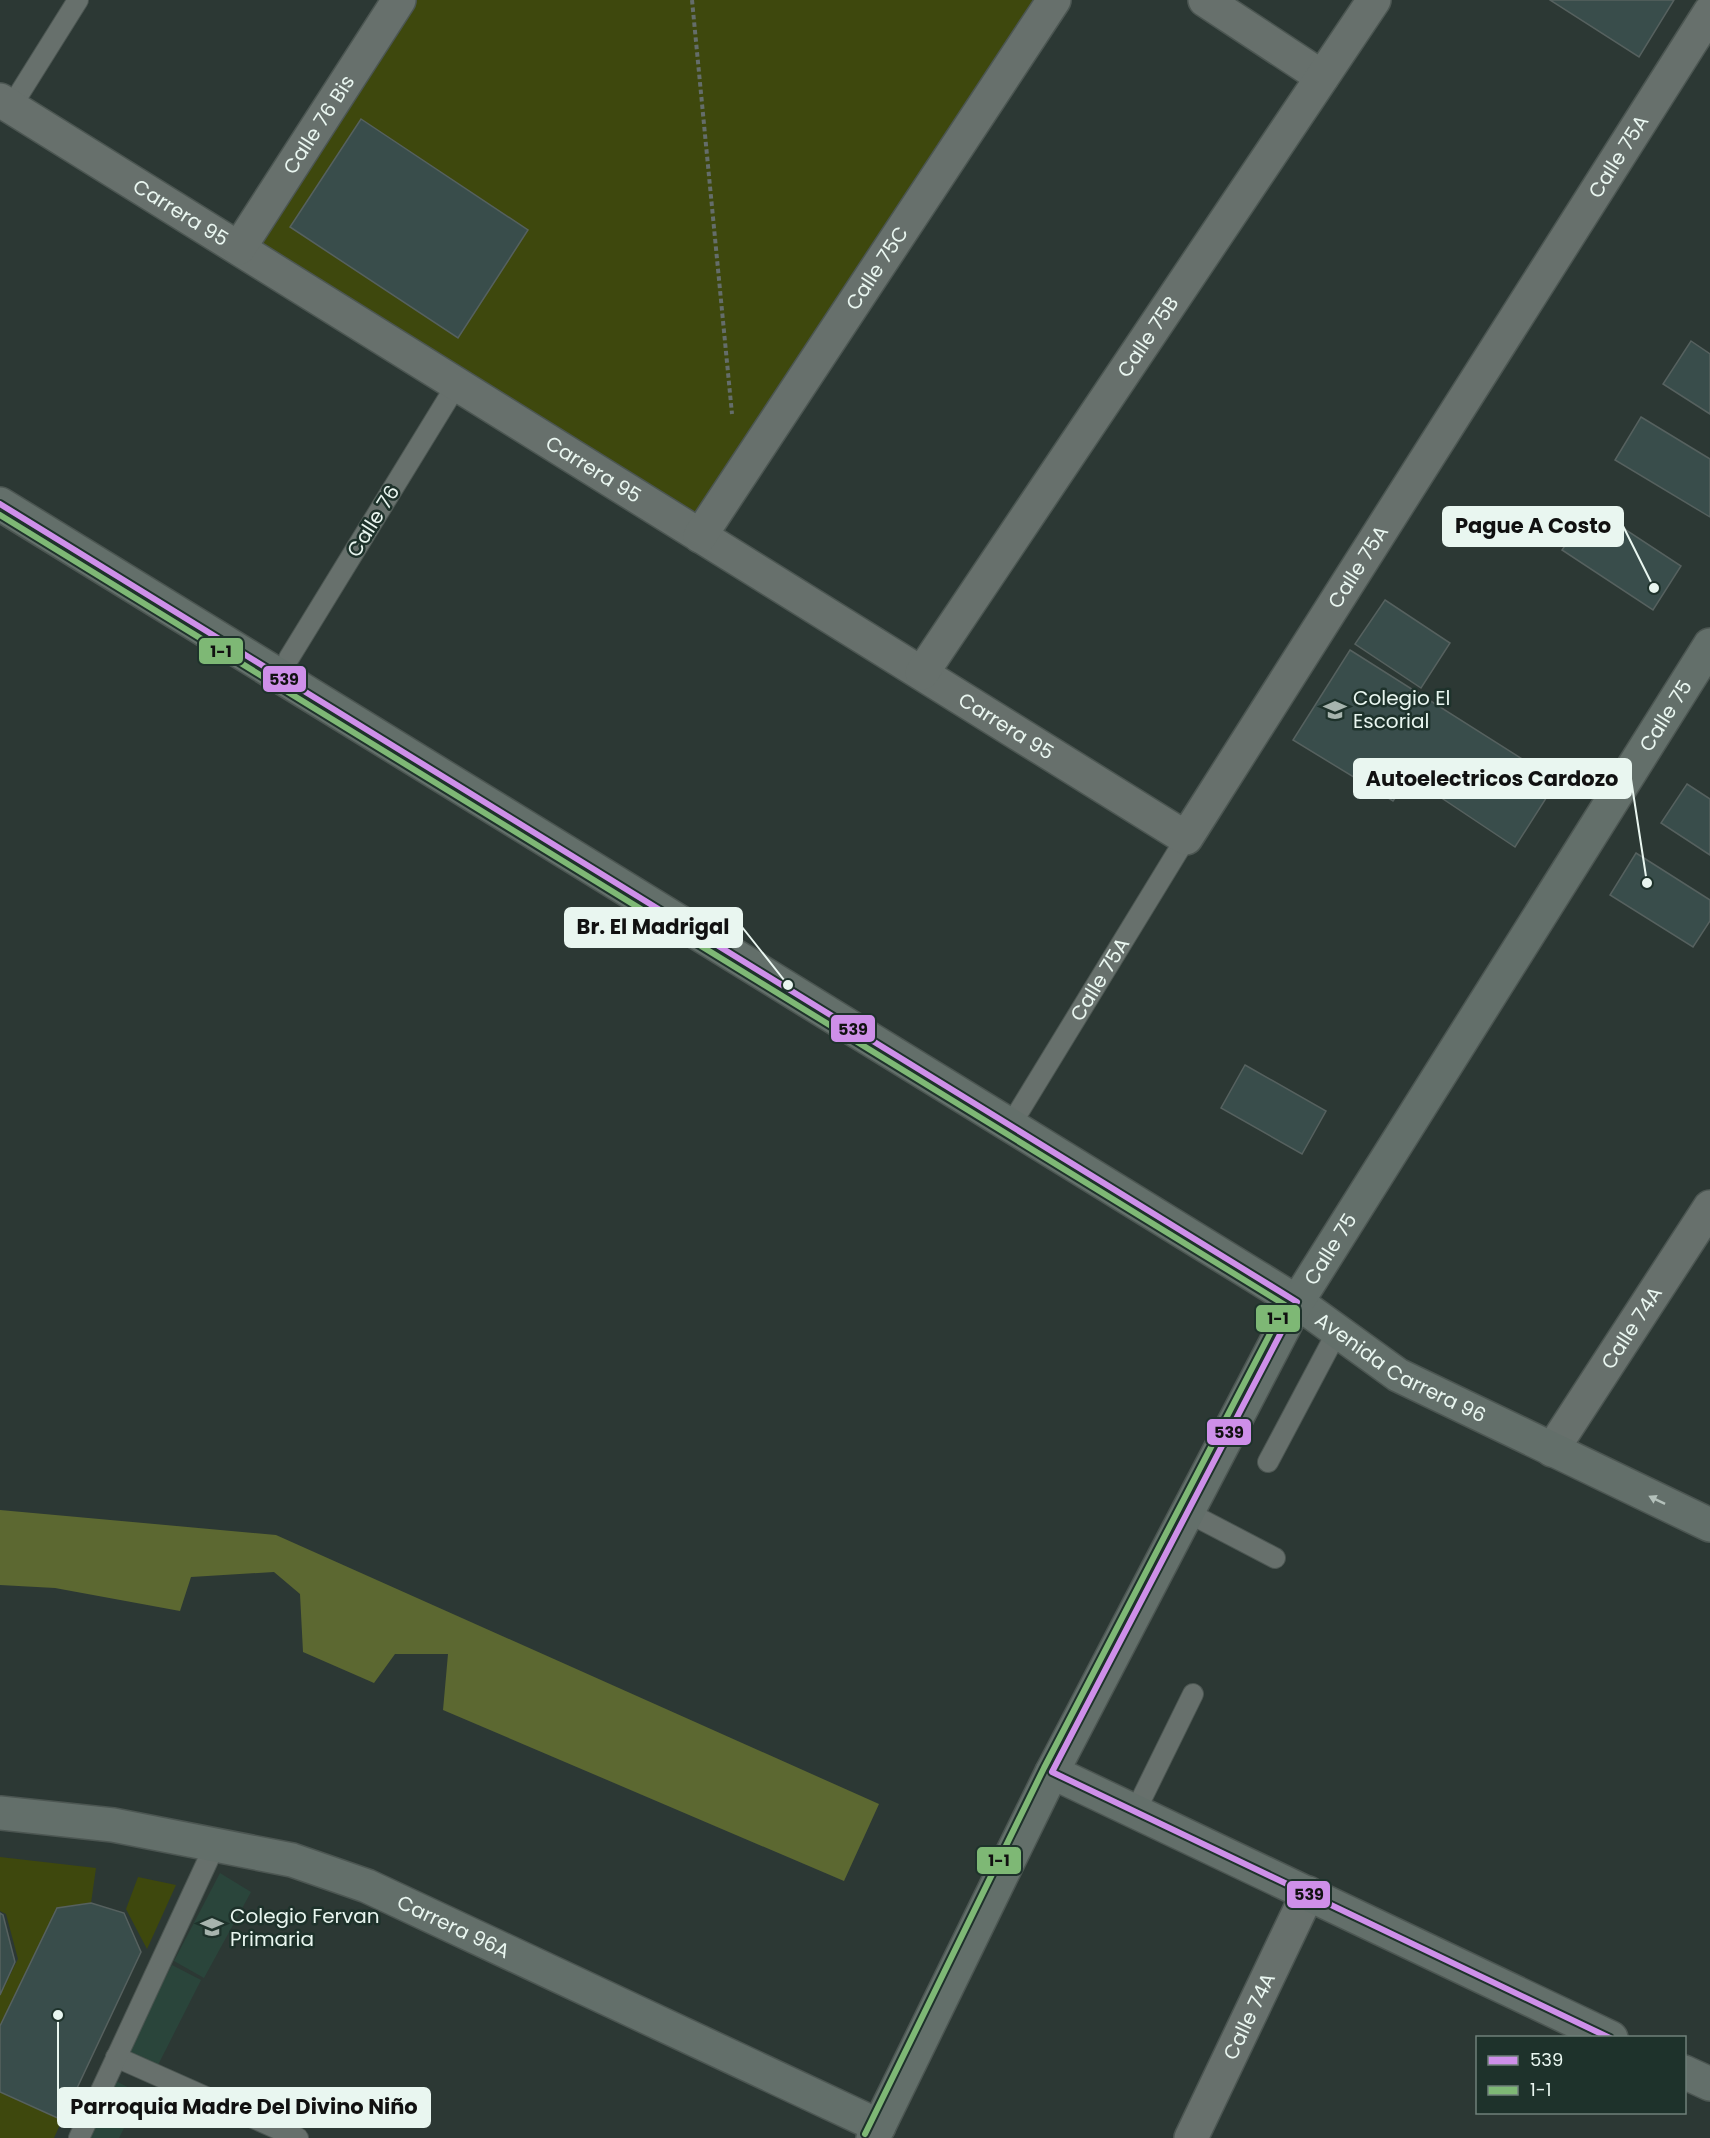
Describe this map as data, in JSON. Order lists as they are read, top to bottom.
{
  "streets": {
    "main road": ["Calle 75", "Avenida Carrera 96", "Carrera 96A"],
    "street": [
      "Calle 76 Bis",
      "Calle 75A",
      "Carrera 95",
      "Calle 75C",
      "Calle 75B",
      "Calle 74A"
    ],
    "lane": ["Calle 76"]
  },
  "crossings": [
    ["Calle 76 Bis", "Carrera 95"],
    ["Calle 75A", "Carrera 95"],
    ["Calle 75A", "Avenida Carrera 96"],
    ["Carrera 95", "Calle 75C"],
    ["Carrera 95", "Calle 75B"],
    ["Carrera 95", "Calle 76"],
    ["Calle 75", "Avenida Carrera 96"],
    ["Calle 75", "Carrera 96A"],
    ["Calle 74A", "Avenida Carrera 96"]
  ],
  "places": {
    "other": [
      "Pague A Costo",
      "Autoelectricos Cardozo",
      "Br. El Madrigal",
      "Parroquia Madre Del Divino Niño"
    ],
    "school or university": ["Colegio El Escorial", "Colegio Fervan Primaria"]
  },
  "lines": ["transit line 539", "transit line 1-1"],
  "legend": ["539", "1-1"]
}
